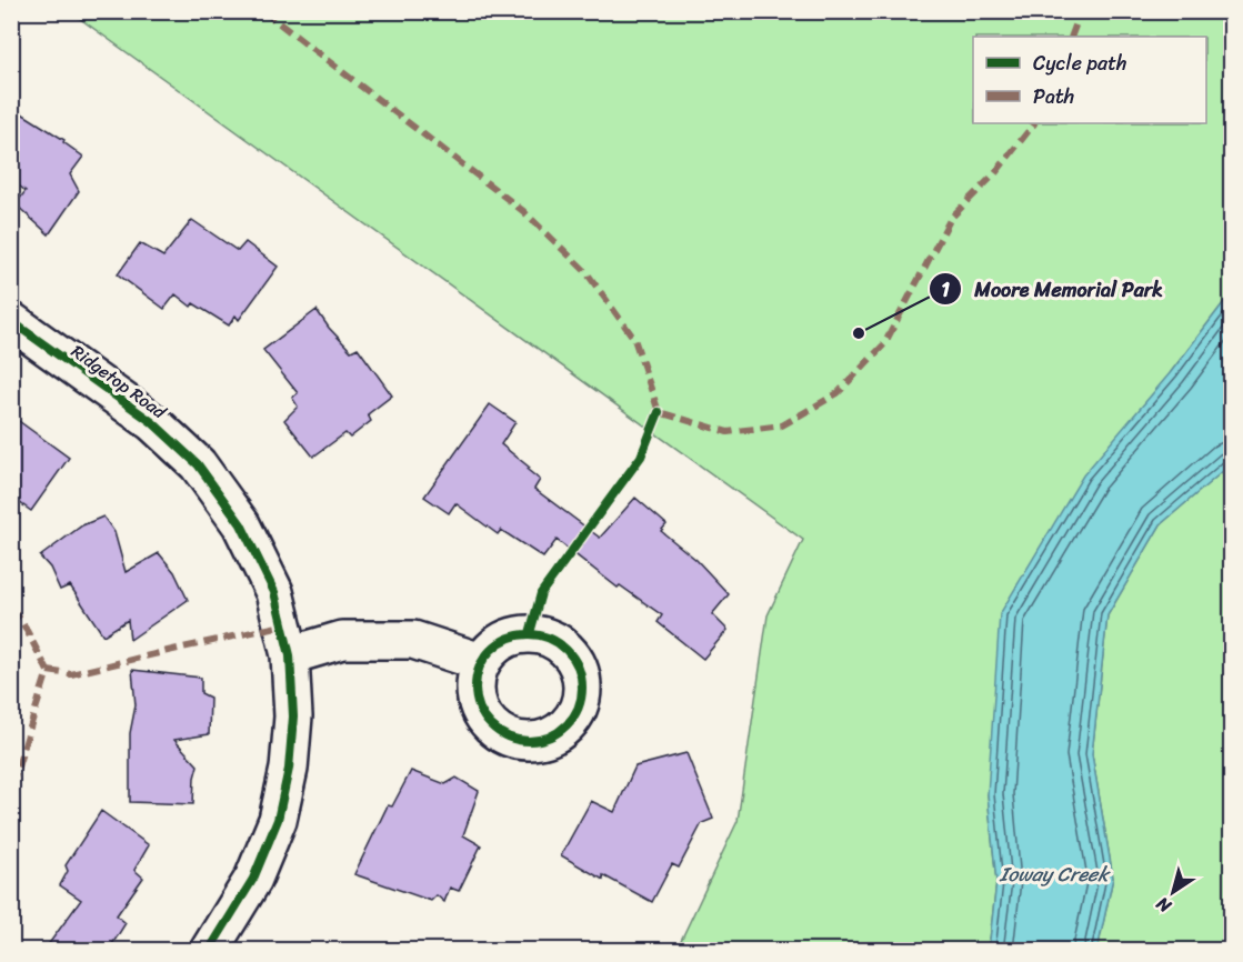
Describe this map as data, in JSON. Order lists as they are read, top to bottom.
{
  "streets": {
    "street": ["Ridgetop Road"]
  },
  "water": ["Ioway Creek"],
  "places": ["Moore Memorial Park"],
  "legend": ["Cycle path", "Path"],
  "north": "bottom left"
}
